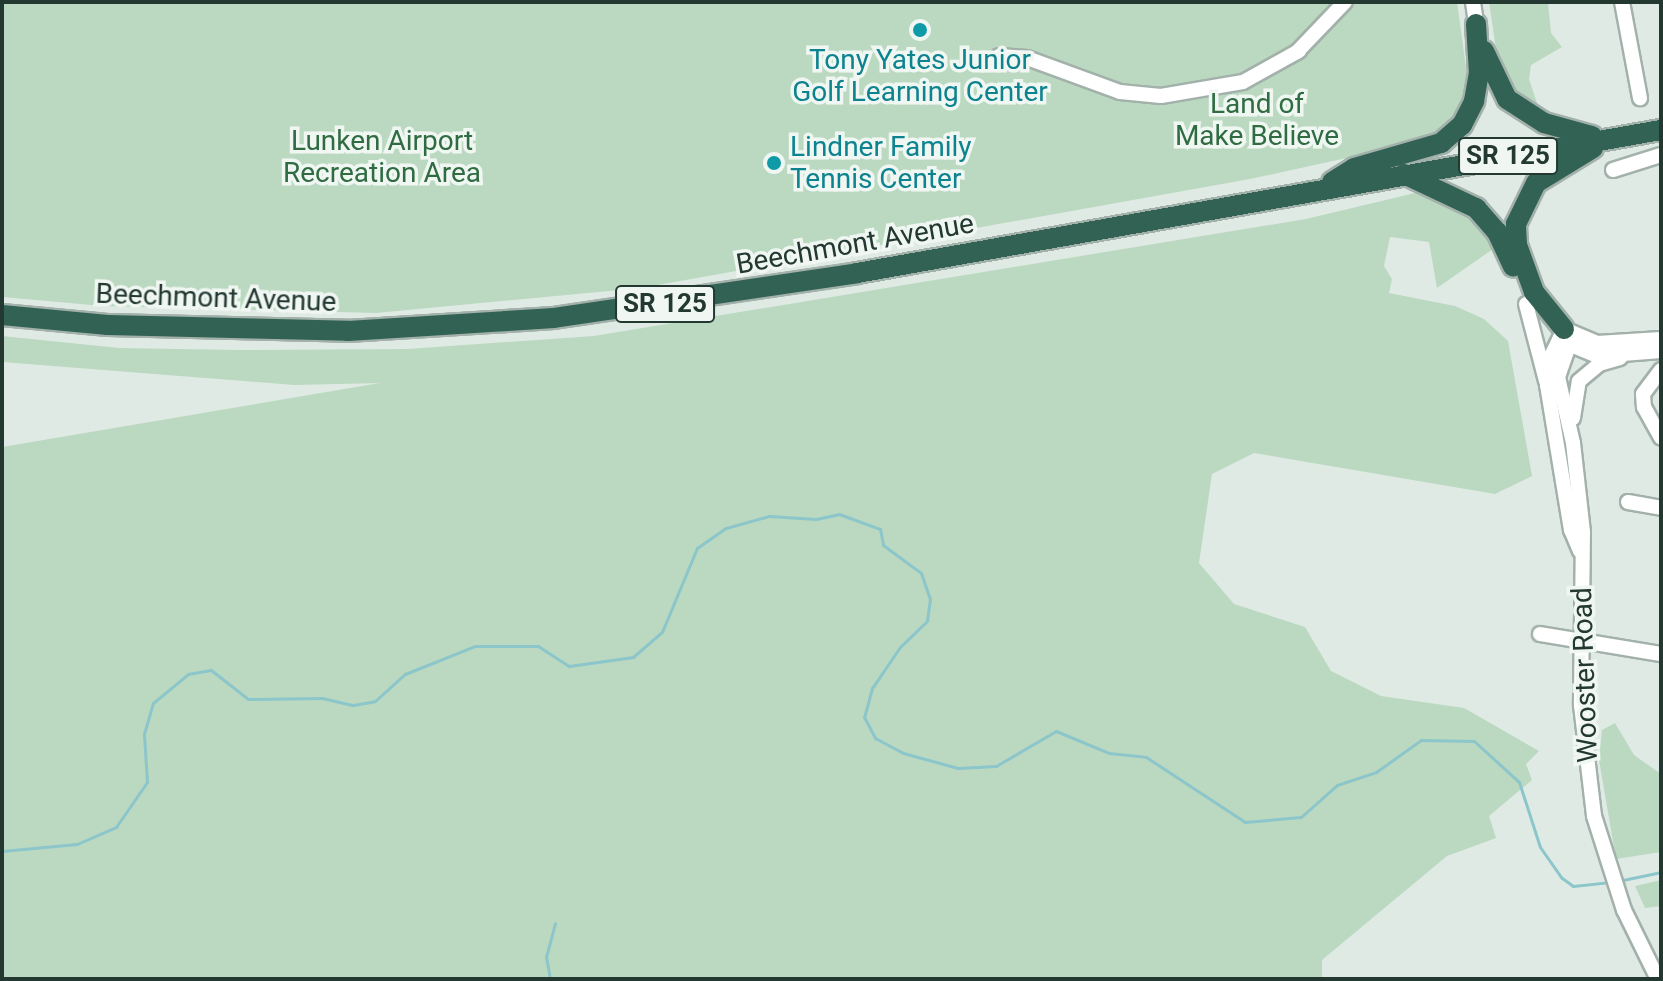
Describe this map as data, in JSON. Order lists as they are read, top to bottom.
{
  "streets": {
    "highway": ["SR 125", "Beechmont Avenue"],
    "street": ["Wooster Road"]
  },
  "parks": ["Land of Make Believe", "Lunken Airport Recreation Area"],
  "places": ["Tony Yates Junior Golf Learning Center", "Lindner Family Tennis Center"]
}
